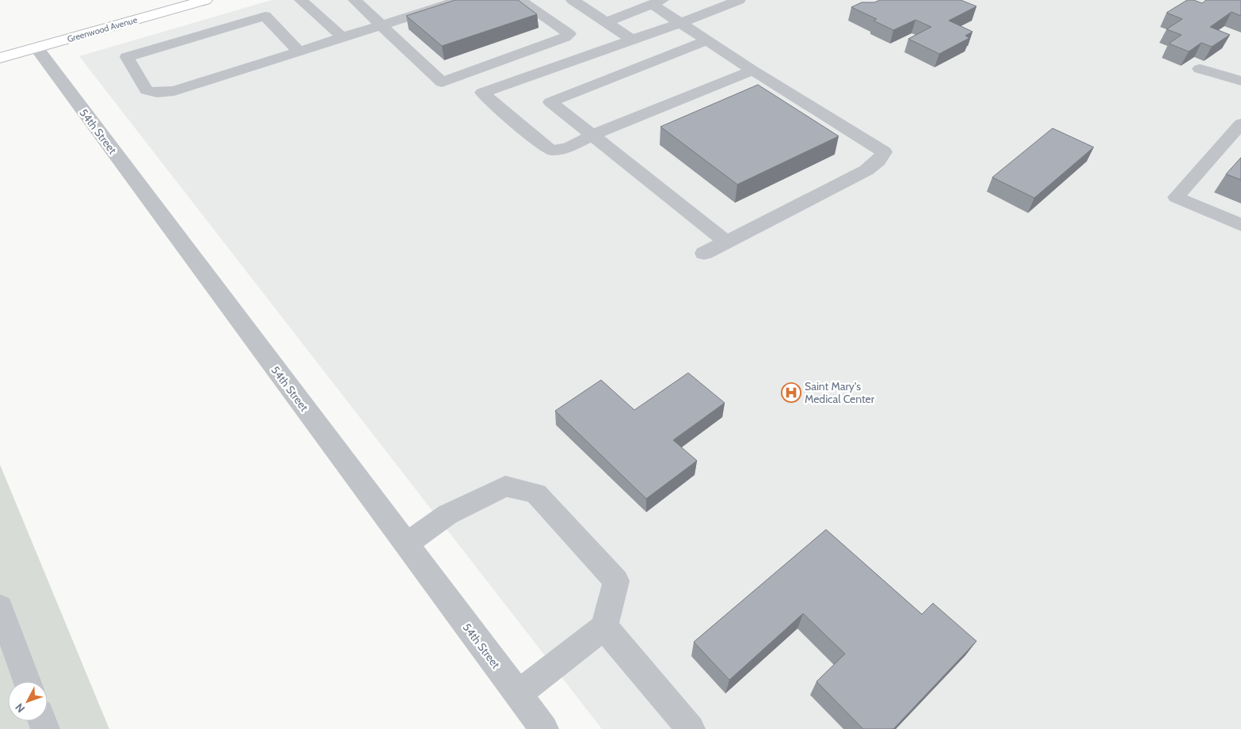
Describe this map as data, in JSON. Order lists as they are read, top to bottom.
{
  "streets": {
    "main road": ["Greenwood Avenue"],
    "street": ["54th Street"]
  },
  "crossings": [
    ["Greenwood Avenue", "54th Street"]
  ],
  "places": {
    "hospital": ["Saint Mary's Medical Center"]
  },
  "north": "bottom left"
}
